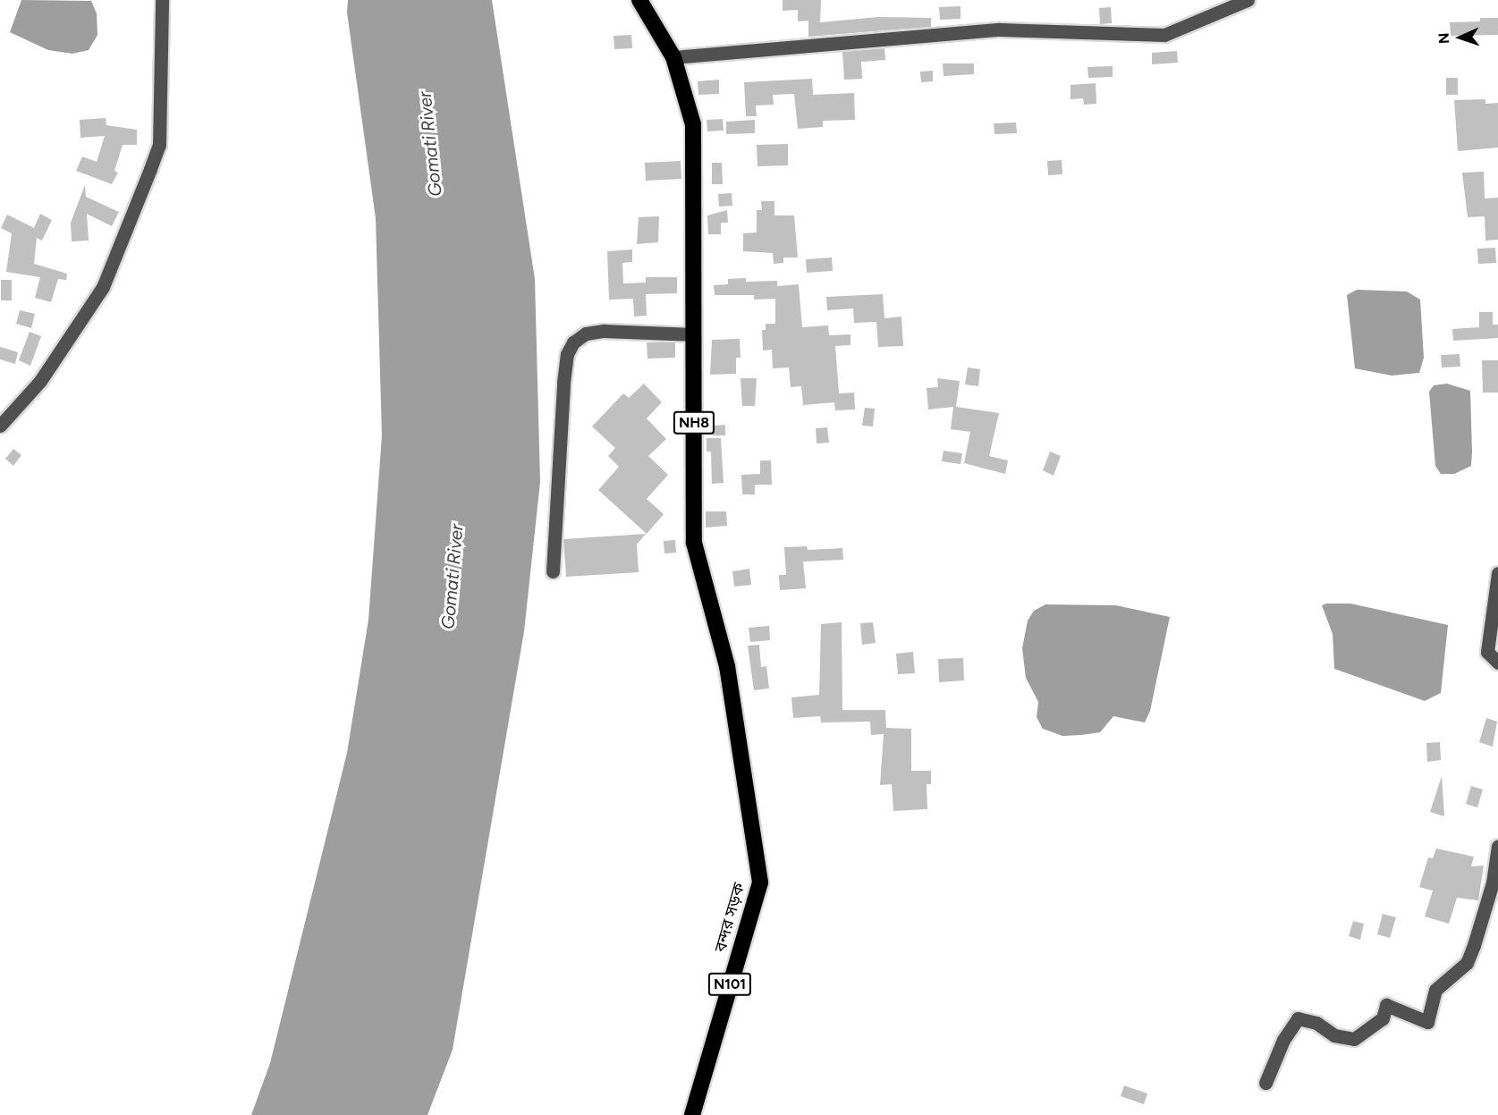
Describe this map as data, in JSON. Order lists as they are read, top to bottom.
{
  "streets": {
    "highway": ["NH8", "বন্দর সড়ক", "N101"]
  },
  "crossings": [
    ["NH8", "বন্দর সড়ক"]
  ],
  "water": ["Gomati River"],
  "north": "left"
}
